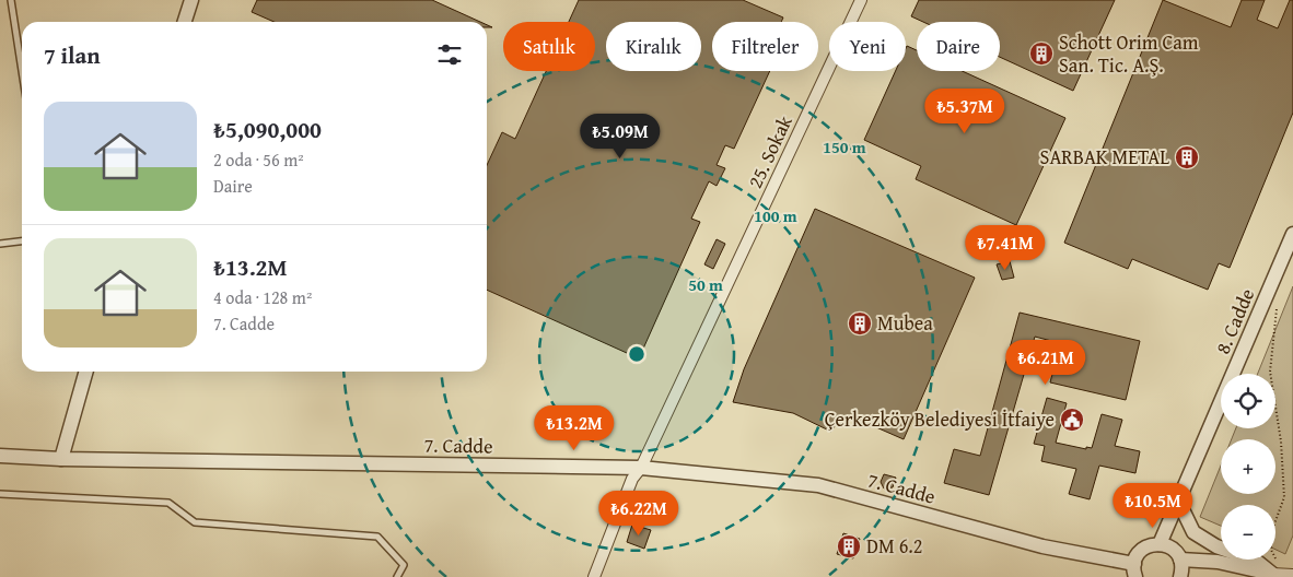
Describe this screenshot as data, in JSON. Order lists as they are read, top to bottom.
{
  "streets": {
    "street": ["25. Sokak", "8. Cadde", "7. Cadde"]
  },
  "crossings": [
    ["25. Sokak", "7. Cadde"]
  ],
  "places": {
    "building": [
      "Schott Orim Cam San. Tic. A.Ş.",
      "SARBAK METAL",
      "Mubea",
      "DM 6.2"
    ],
    "public building": ["Çerkezköy Belediyesi İtfaiye"]
  },
  "page": {
    "chip": [
      "Satılık",
      "Kiralık",
      "Filtreler",
      "Yeni",
      "Daire"
    ],
    "heading": "7 ilan",
    "list": [
      {
        "name": "₺5,090,000",
        "note": "2 oda · 56 m² · Daire"
      },
      {
        "name": "₺13.2M",
        "note": "4 oda · 128 m² · 7. Cadde"
      }
    ],
    "price": [
      "₺5.37M",
      "₺5.09M",
      "₺7.41M",
      "₺6.21M",
      "₺13.2M",
      "₺10.5M",
      "₺6.22M"
    ],
    "map_buttons": ["+", "−"]
  },
  "rings": ["150 m", "100 m", "50 m"]
}
